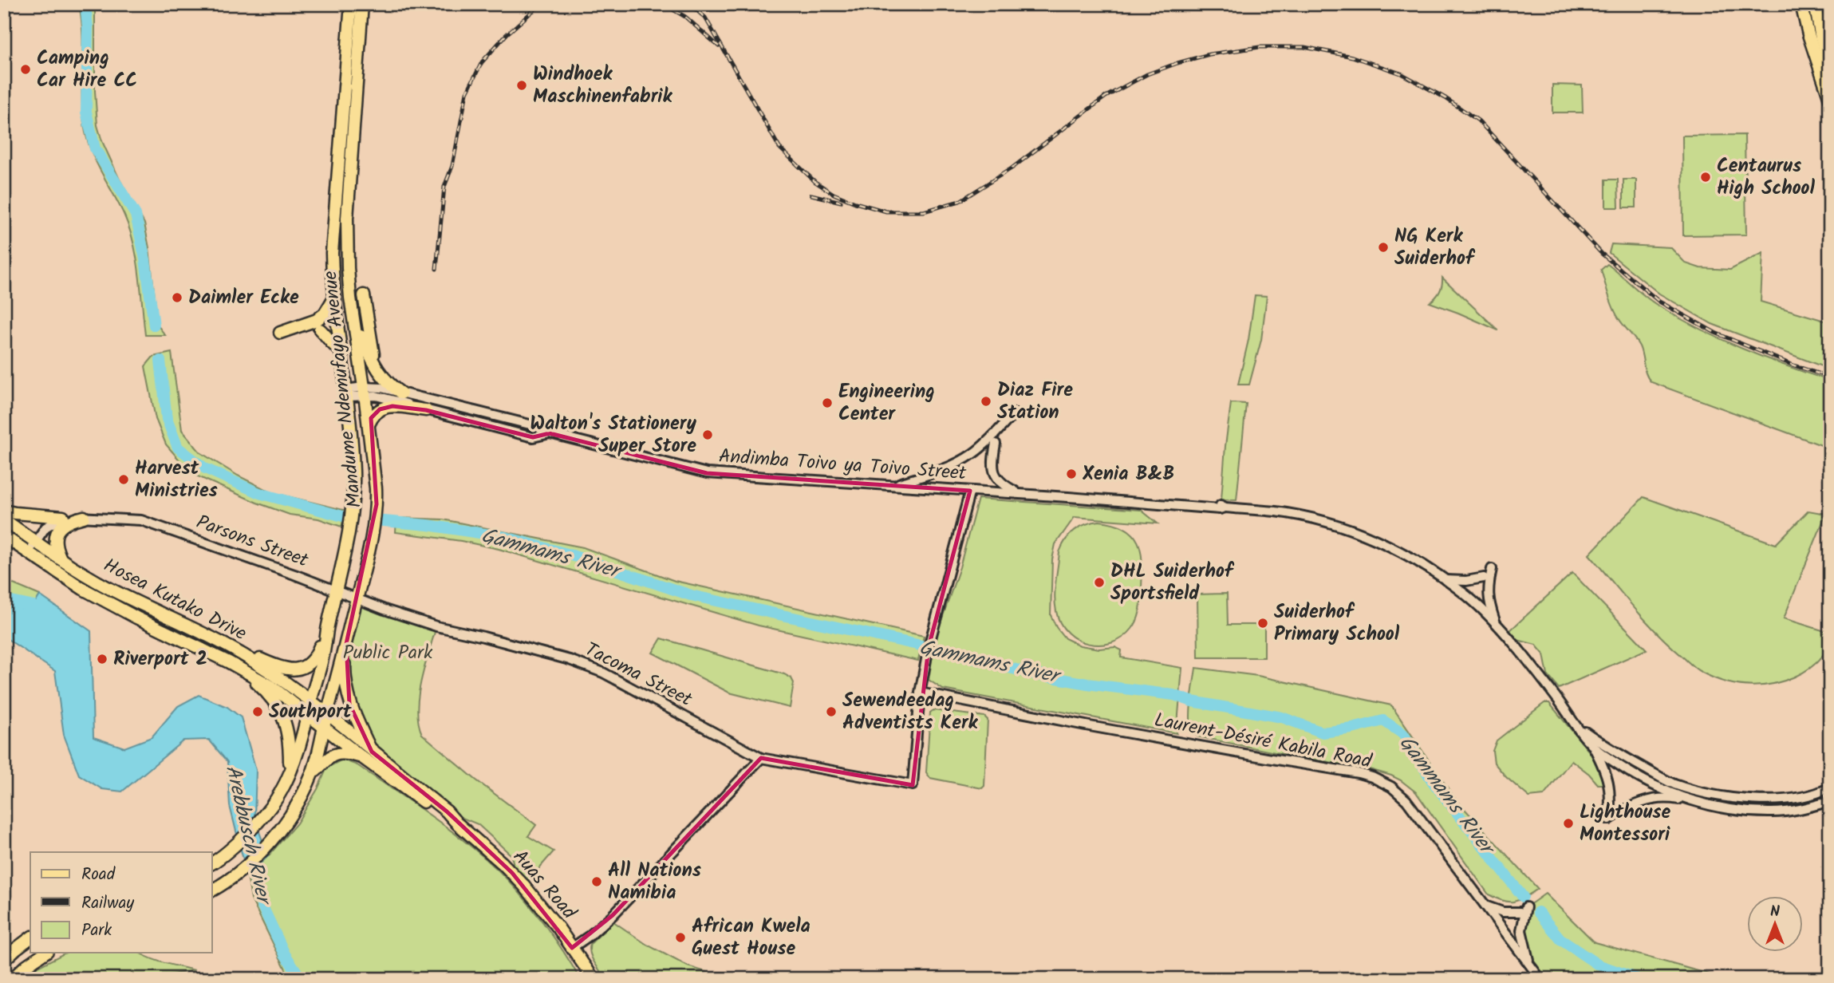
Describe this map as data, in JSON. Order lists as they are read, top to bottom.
{
  "streets": {
    "main road": ["Mandume Ndemufayo Avenue", "Hosea Kutako Drive", "Auas Road"],
    "street": [
      "Andimba Toivo ya Toivo Street",
      "Parsons Street",
      "Tacoma Street",
      "Laurent-Désiré Kabila Road"
    ]
  },
  "crossings": [
    ["Mandume Ndemufayo Avenue", "Andimba Toivo ya Toivo Street"],
    ["Mandume Ndemufayo Avenue", "Parsons Street"],
    ["Mandume Ndemufayo Avenue", "Hosea Kutako Drive"],
    ["Mandume Ndemufayo Avenue", "Tacoma Street"],
    ["Mandume Ndemufayo Avenue", "Auas Road"],
    ["Parsons Street", "Tacoma Street"],
    ["Hosea Kutako Drive", "Auas Road"],
    ["Tacoma Street", "Laurent-Désiré Kabila Road"]
  ],
  "water": ["Gammams River", "Arebbusch River"],
  "parks": ["Public Park"],
  "places": [
    "Camping Car Hire CC",
    "Windhoek Maschinenfabrik",
    "Centaurus High School",
    "NG Kerk Suiderhof",
    "Daimler Ecke",
    "Diaz Fire Station",
    "Engineering Center",
    "Walton's Stationery Super Store",
    "Xenia B&B",
    "Harvest Ministries",
    "DHL Suiderhof Sportsfield",
    "Suiderhof Primary School",
    "Riverport 2",
    "Southport",
    "Sewendeedag Adventists Kerk",
    "Lighthouse Montessori",
    "All Nations Namibia",
    "African Kwela Guest House"
  ],
  "legend": ["Road", "Railway", "Park"],
  "north": "top"
}
